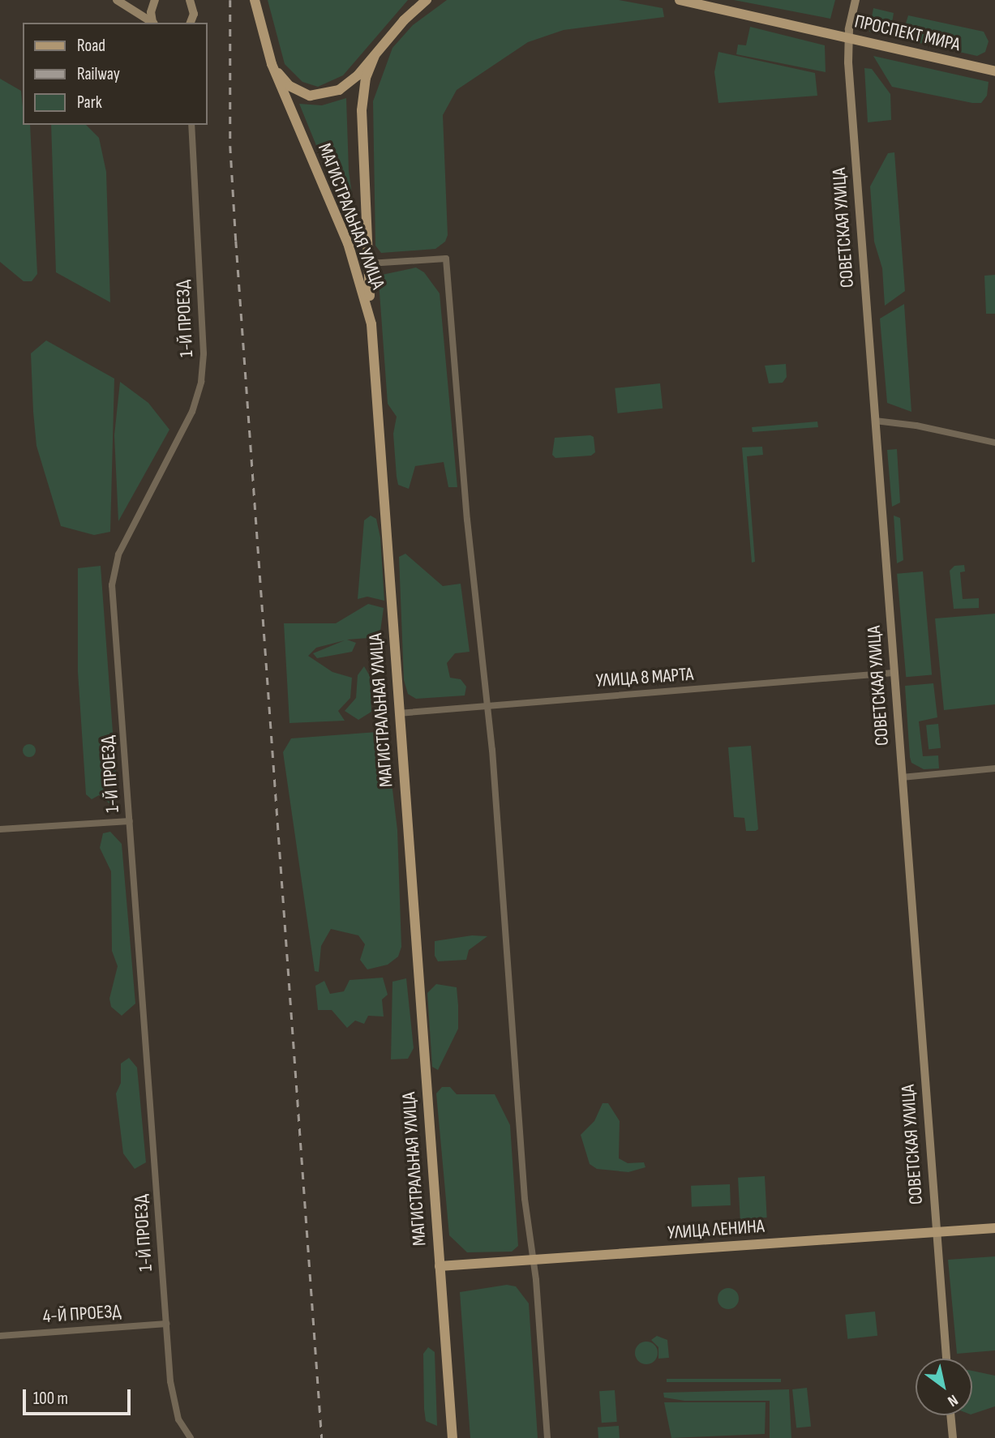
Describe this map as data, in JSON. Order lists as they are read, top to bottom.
{
  "streets": {
    "main road": [
      "ПРОСПЕКТ МИРА",
      "МАГИСТРАЛЬНАЯ УЛИЦА",
      "СОВЕТСКАЯ УЛИЦА",
      "УЛИЦА ЛЕНИНА"
    ],
    "street": ["1-Й ПРОЕЗД", "УЛИЦА 8 МАРТА", "4-Й ПРОЕЗД"]
  },
  "crossings": [
    ["ПРОСПЕКТ МИРА", "СОВЕТСКАЯ УЛИЦА"],
    ["МАГИСТРАЛЬНАЯ УЛИЦА", "УЛИЦА 8 МАРТА"],
    ["МАГИСТРАЛЬНАЯ УЛИЦА", "УЛИЦА ЛЕНИНА"],
    ["СОВЕТСКАЯ УЛИЦА", "УЛИЦА 8 МАРТА"],
    ["СОВЕТСКАЯ УЛИЦА", "УЛИЦА ЛЕНИНА"],
    ["1-Й ПРОЕЗД", "4-Й ПРОЕЗД"]
  ],
  "legend": ["Road", "Railway", "Park"],
  "scale_bar": "100 m",
  "north": "bottom right"
}
